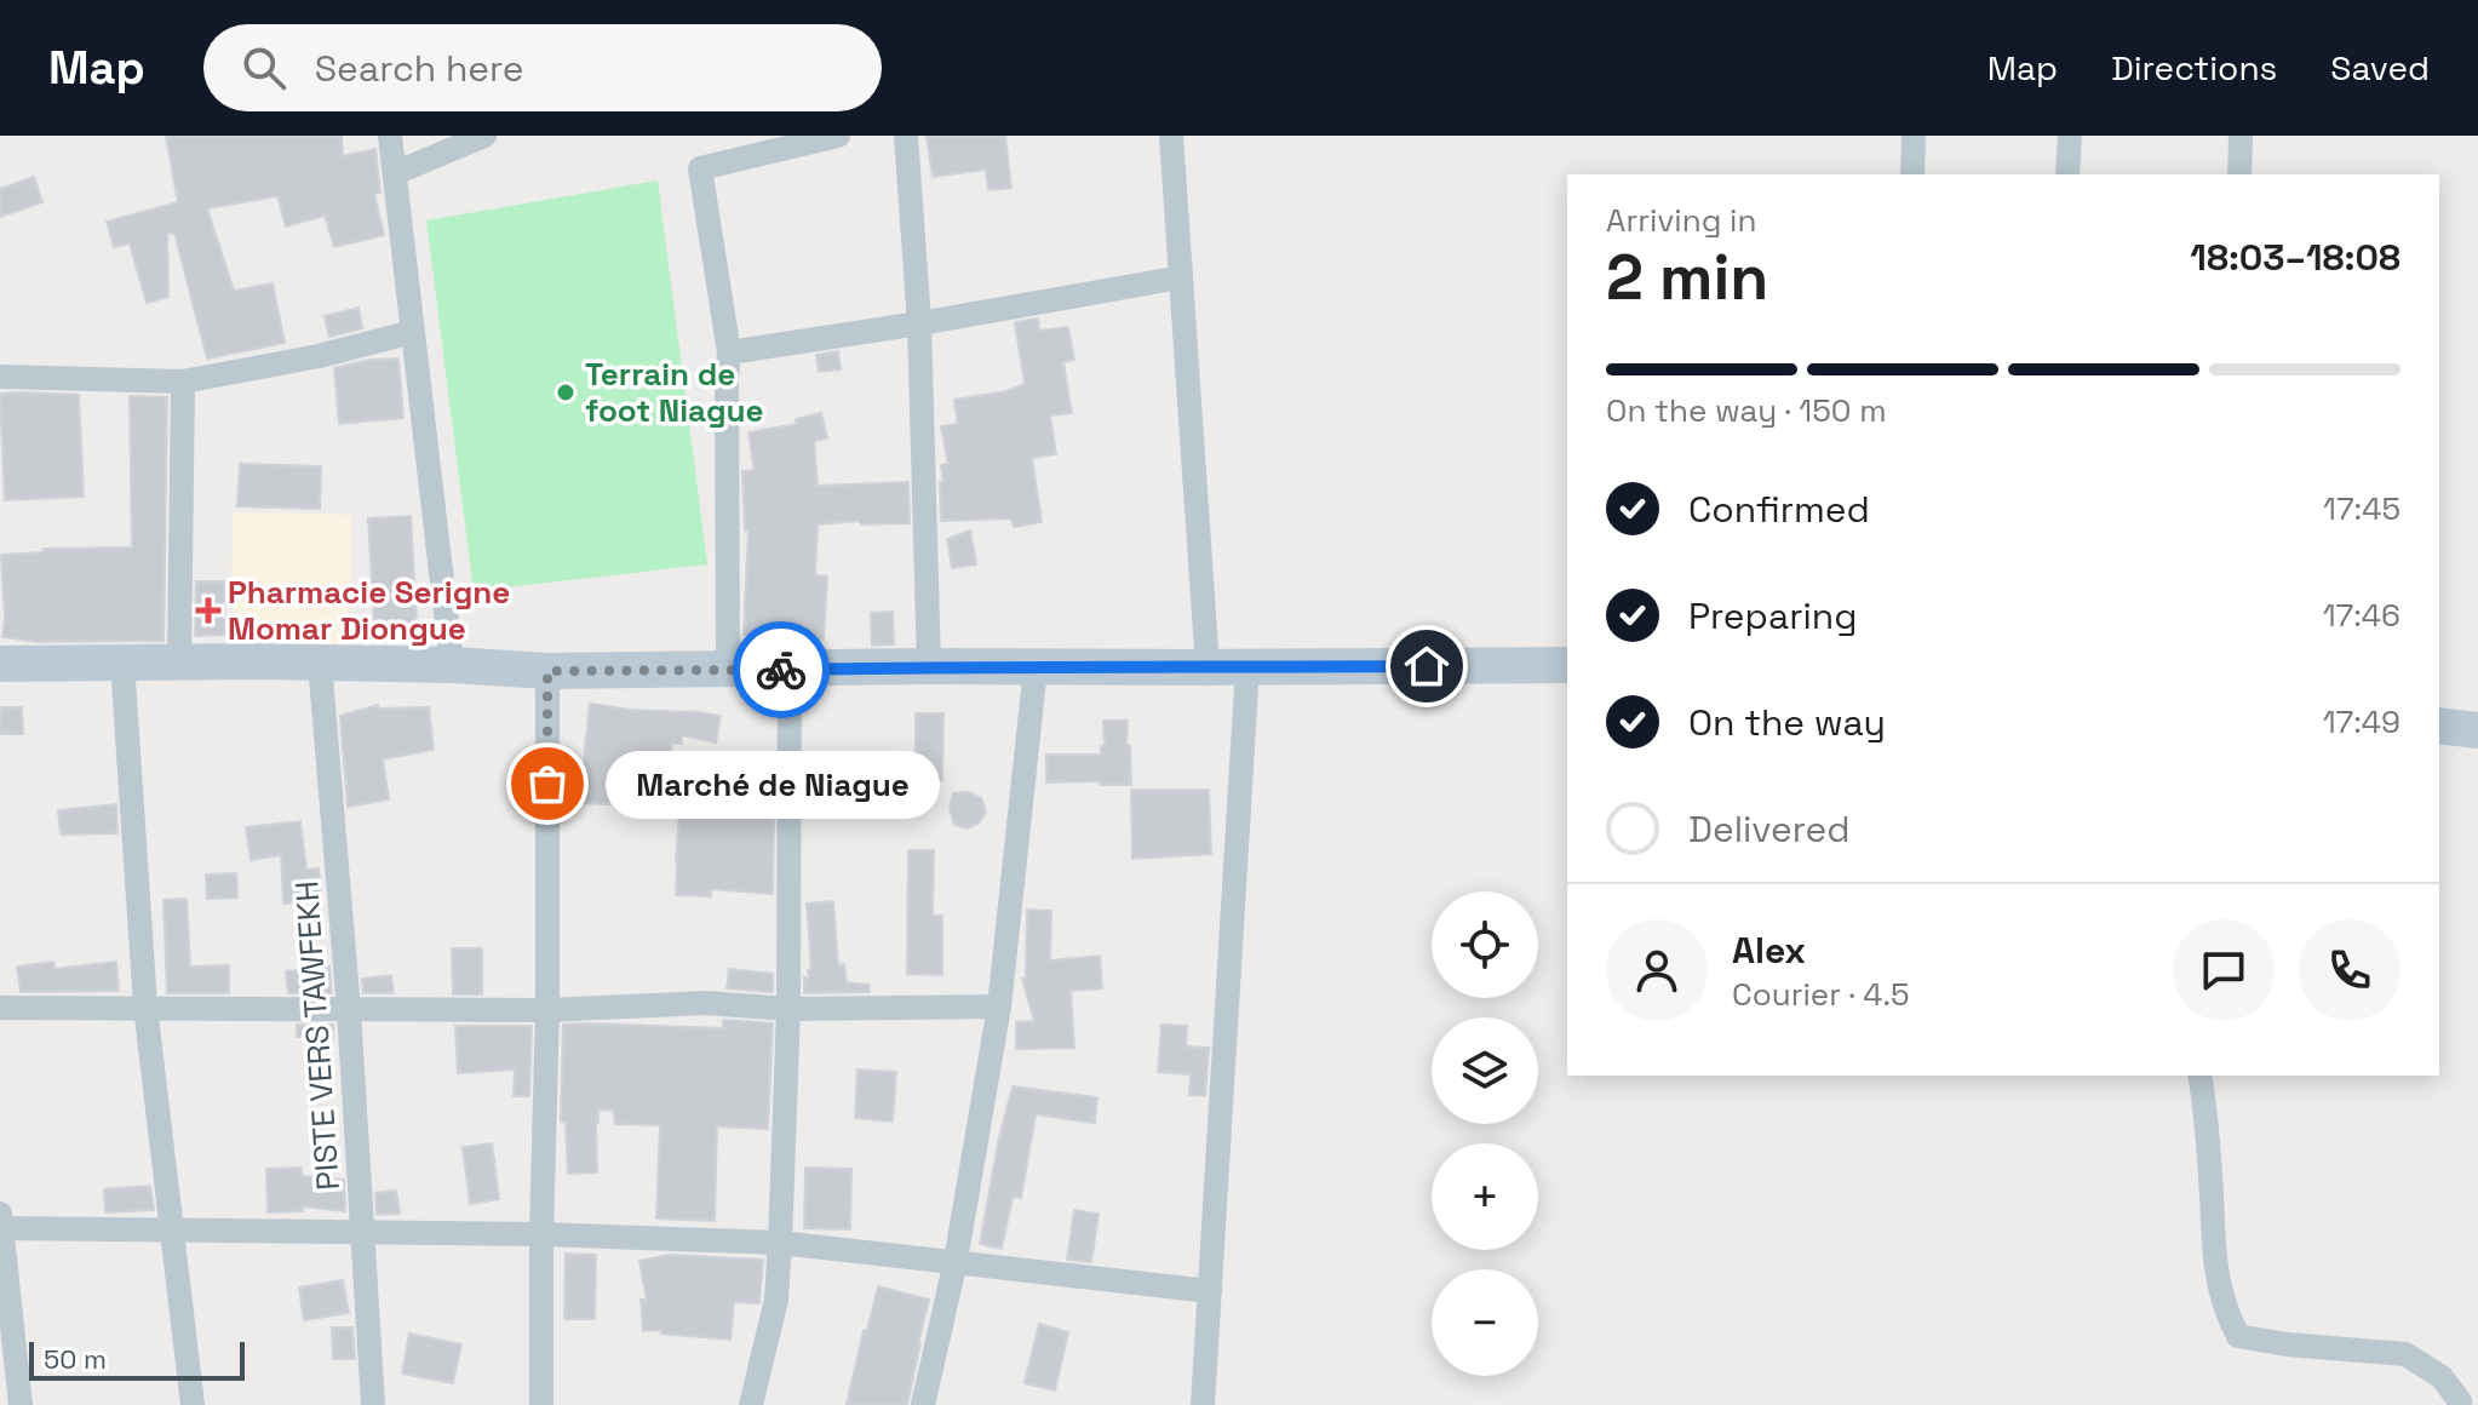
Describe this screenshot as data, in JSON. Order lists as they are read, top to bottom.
{
  "streets": {
    "street": ["PISTE VERS TAWFEKH"]
  },
  "places": {
    "other": ["Terrain de foot Niague", "Marché de Niague"],
    "health": ["Pharmacie Serigne Momar Diongue"]
  },
  "scale_bar": "50 m",
  "page": {
    "header": "Map",
    "search": "Search here",
    "nav": ["Map", "Directions", "Saved"],
    "heading": ["2 min", "Arriving in", "18:03–18:08"],
    "panel": ["Alex", "Courier · 4.5"],
    "bar": "On the way · 150 m",
    "list": [
      ["Confirmed", "17:45"],
      ["Preparing", "17:46"],
      ["On the way", "17:49"],
      "Delivered"
    ],
    "bubble": "Marché de Niague",
    "map_buttons": ["+", "−"],
    "scale": "50 m"
  }
}
